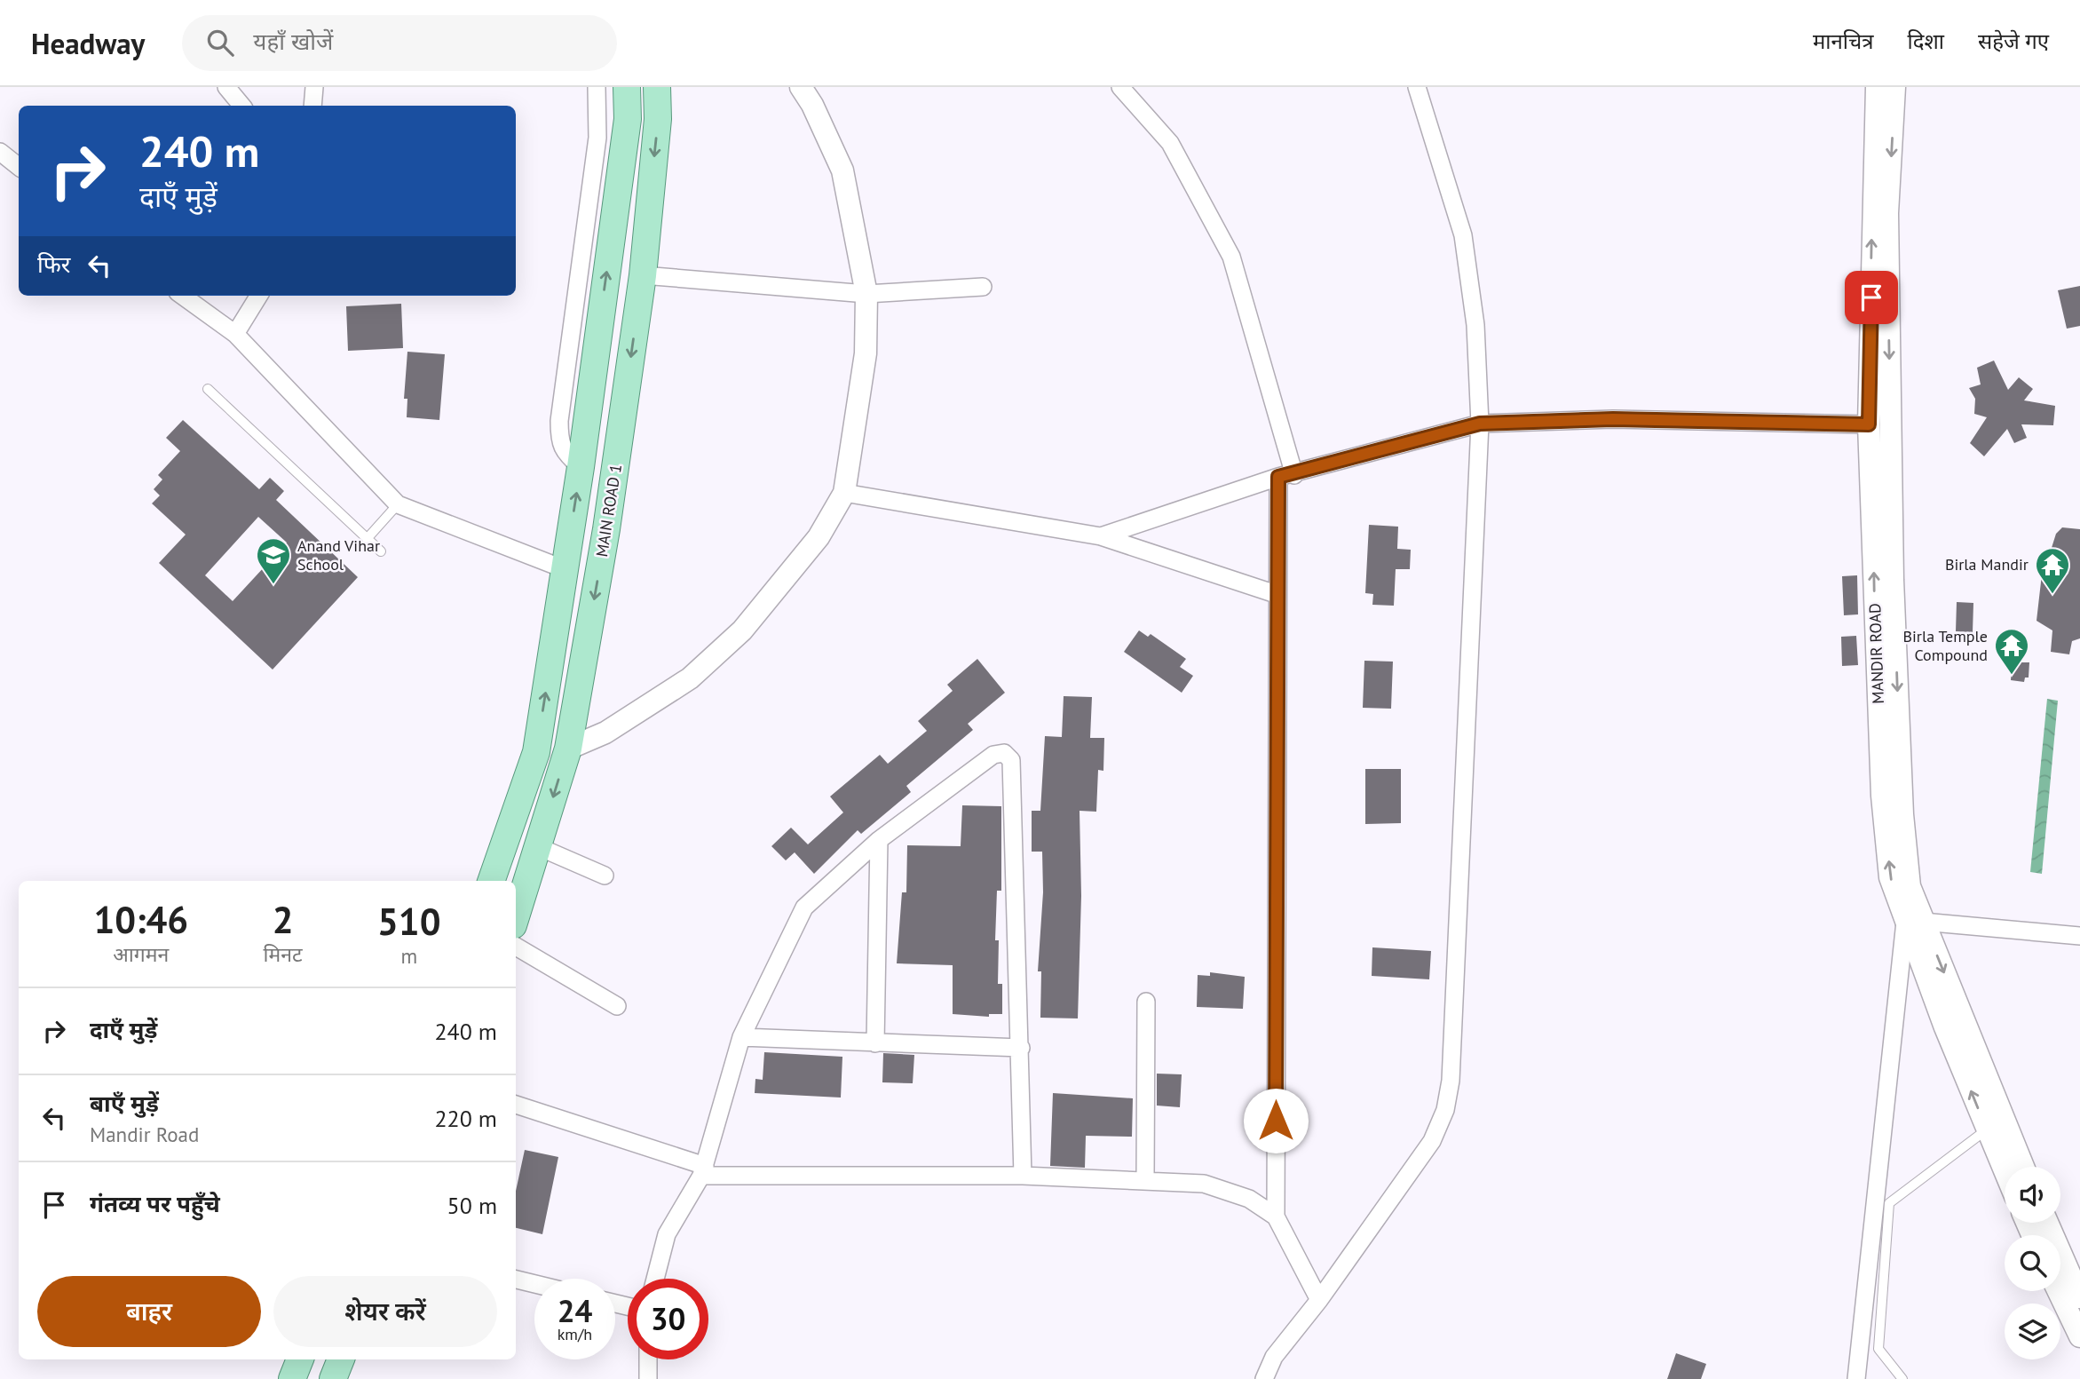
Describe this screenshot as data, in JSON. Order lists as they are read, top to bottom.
{
  "streets": {
    "main road": ["MAIN ROAD 1"],
    "street": ["MANDIR ROAD"]
  },
  "places": {
    "school or university": ["Anand Vihar School"],
    "temple": ["Birla Mandir", "Birla Temple Compound"]
  },
  "page": {
    "header": "Headway",
    "search": "यहाँ खोजें",
    "nav": ["मानचित्र", "दिशा", "सहेजे गए"],
    "turn": ["240 m", "दाएँ मुड़ें"],
    "then": "फिर",
    "eta": [
      "10:46",
      "आगमन",
      "2",
      "मिनट",
      "510",
      "m"
    ],
    "list": [
      {
        "name": "दाएँ मुड़ें",
        "value": "240 m"
      },
      {
        "name": "बाएँ मुड़ें",
        "note": "Mandir Road",
        "value": "220 m"
      },
      {
        "name": "गंतव्य पर पहुँचे",
        "value": "50 m"
      }
    ],
    "buttons": ["बाहर", "शेयर करें"],
    "speed": "24 km/h",
    "limit": "30"
  }
}
